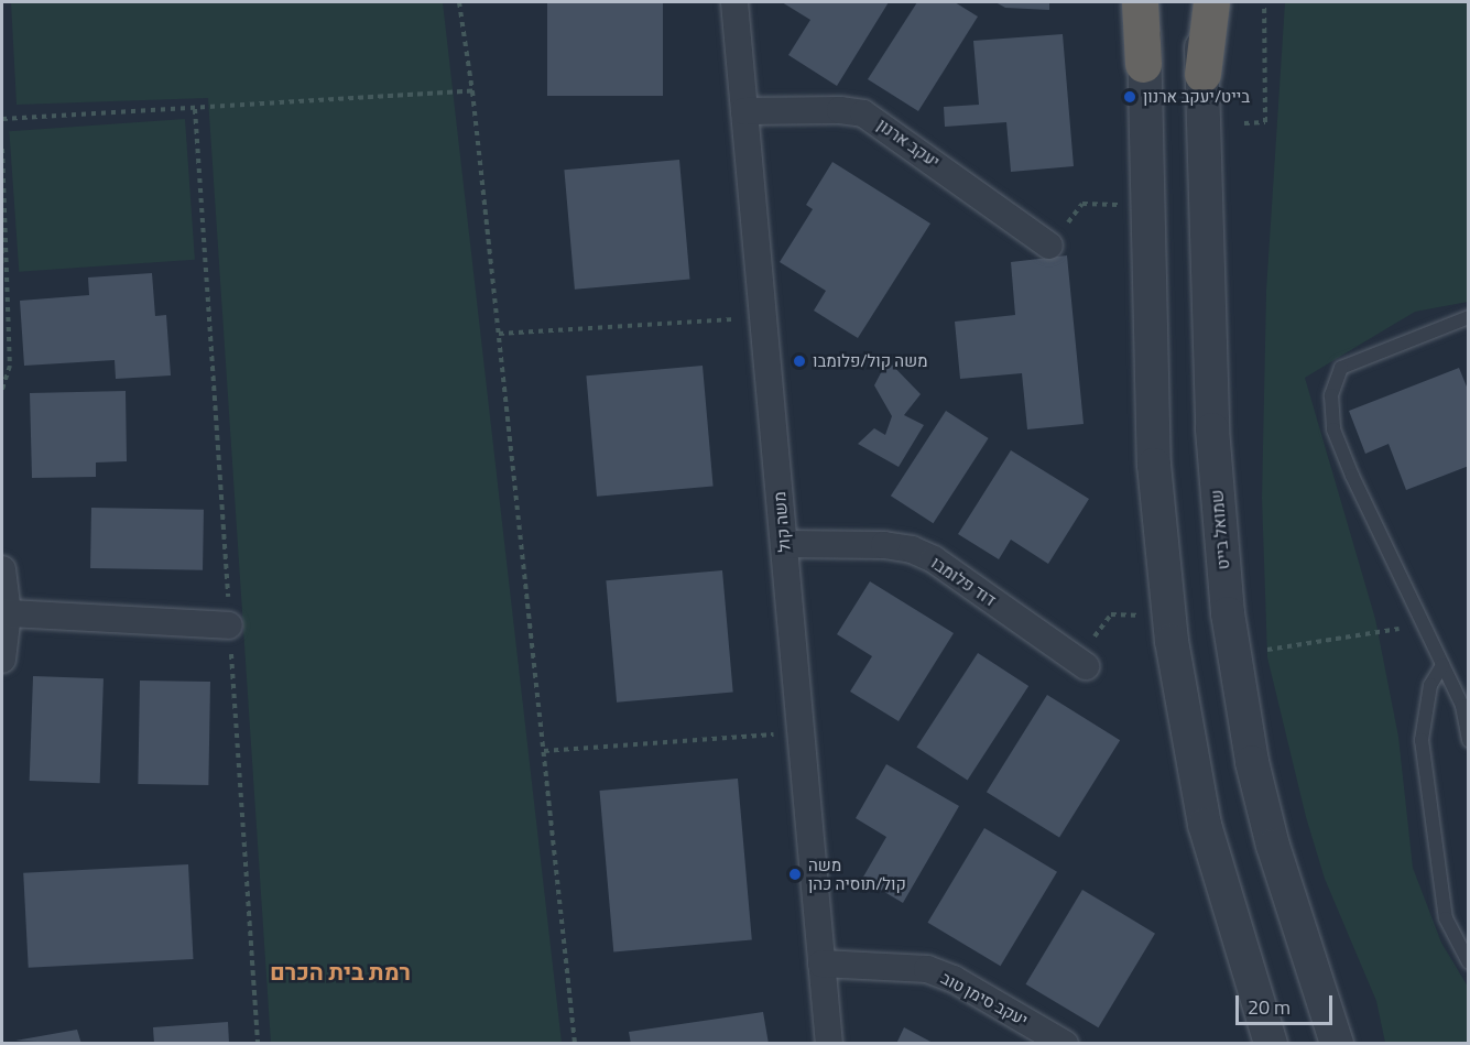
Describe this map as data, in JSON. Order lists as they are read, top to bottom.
{
  "streets": {
    "street": [
      "יעקב ארנון",
      "משה קול",
      "שמואל בייט",
      "דוד פלומבו",
      "יעקב סימן טוב"
    ]
  },
  "crossings": [
    ["יעקב ארנון", "משה קול"],
    ["משה קול", "דוד פלומבו"],
    ["משה קול", "יעקב סימן טוב"]
  ],
  "districts": ["רמת בית הכרם"],
  "places": ["בייט/יעקב ארנון", "משה קול/פלומבו", "משה קול/תוסיה כהן"],
  "scale_bar": "20 m"
}
